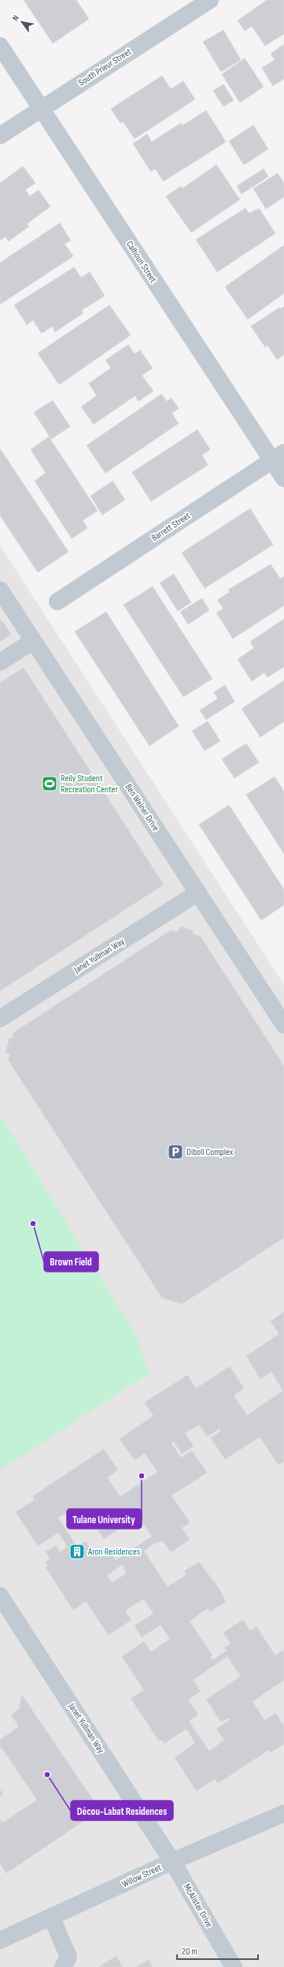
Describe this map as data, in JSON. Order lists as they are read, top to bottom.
{
  "streets": {
    "street": [
      "South Prieur Street",
      "Calhoun Street",
      "Barrett Street",
      "Ben Weiner Drive",
      "Janet Yullman Way",
      "Willow Street",
      "McAlister Drive"
    ]
  },
  "crossings": [
    ["South Prieur Street", "Calhoun Street"],
    ["Calhoun Street", "Barrett Street"],
    ["Ben Weiner Drive", "Janet Yullman Way"],
    ["Janet Yullman Way", "Willow Street"],
    ["Janet Yullman Way", "McAlister Drive"],
    ["Willow Street", "McAlister Drive"]
  ],
  "places": {
    "sports": ["Reily Student Recreation Center"],
    "parking": ["Diboll Complex"],
    "other": ["Brown Field", "Tulane University", "Décou-Labat Residences"],
    "building": ["Aron Residences"]
  },
  "scale_bar": "20 m",
  "north": "top left"
}
